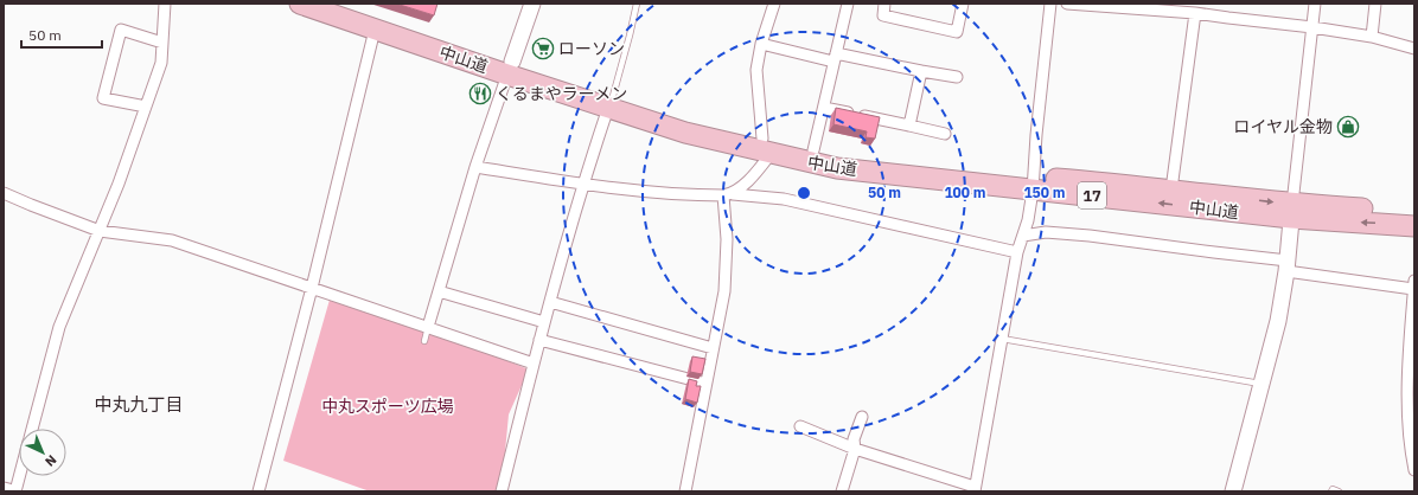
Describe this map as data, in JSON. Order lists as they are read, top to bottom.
{
  "streets": {
    "highway": ["中山道", "17"]
  },
  "districts": ["中丸九丁目"],
  "parks": ["中丸スポーツ広場"],
  "places": {
    "supermarket": ["ローソン"],
    "restaurant": ["くるまやラーメン"],
    "shop": ["ロイヤル金物"]
  },
  "scale_bar": "50 m",
  "north": "bottom right",
  "rings": ["50 m", "100 m", "150 m"]
}
